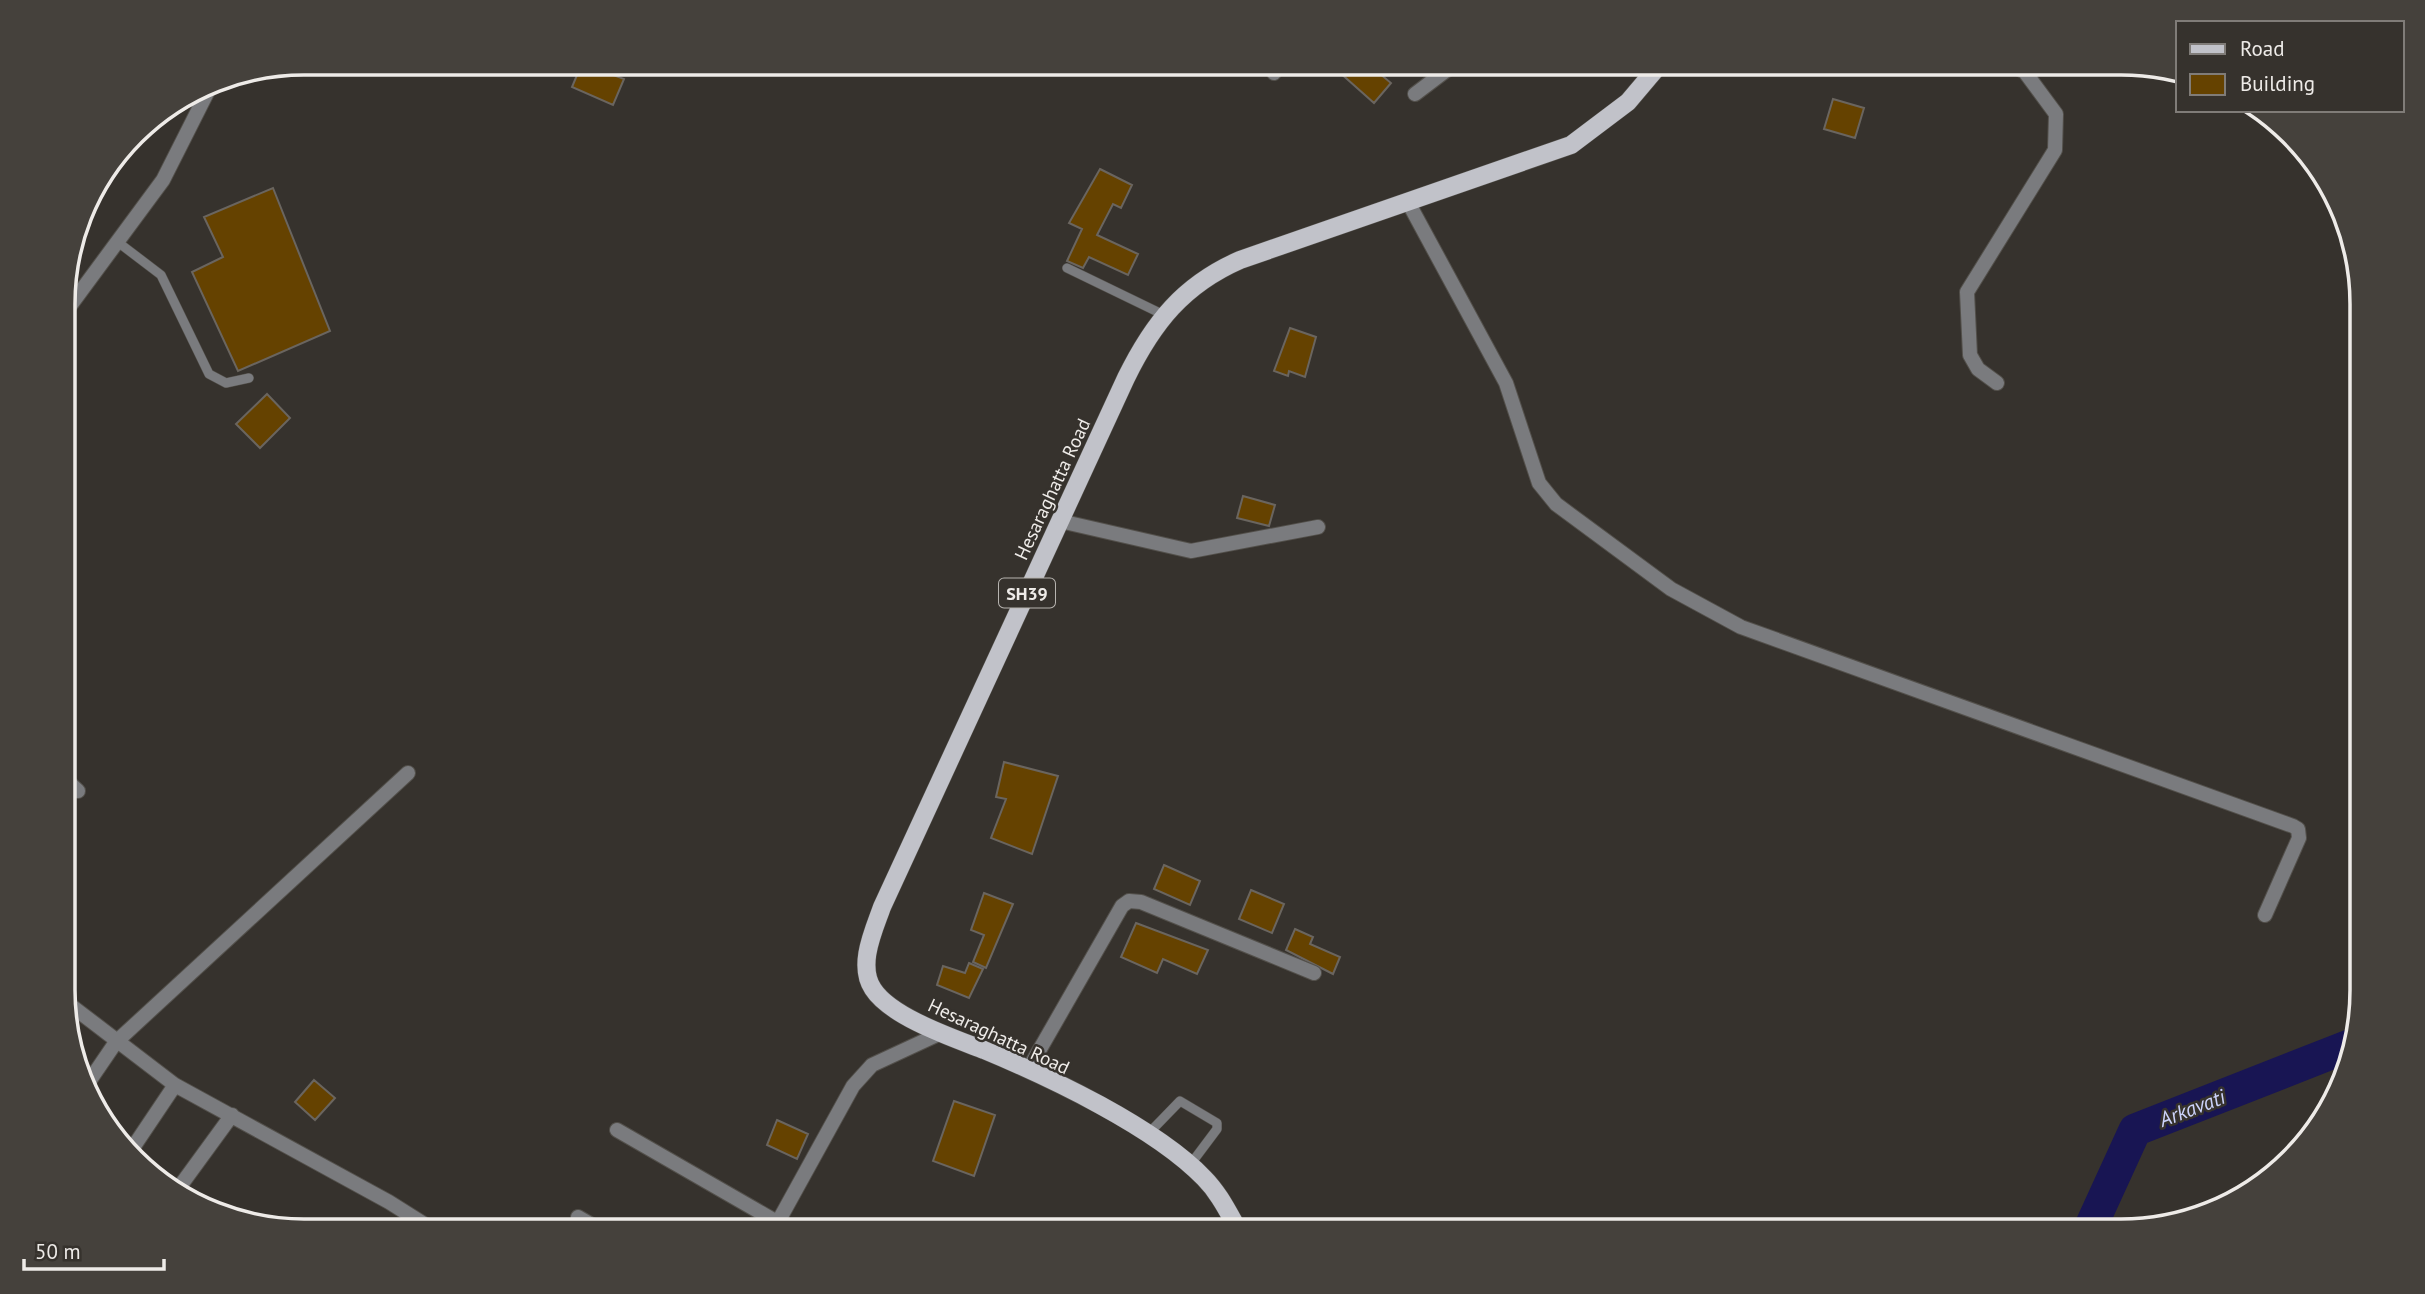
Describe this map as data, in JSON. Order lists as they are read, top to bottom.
{
  "streets": {
    "main road": ["Hesaraghatta Road", "SH39"]
  },
  "water": ["Arkavati"],
  "legend": ["Road", "Building"],
  "scale_bar": "50 m"
}
